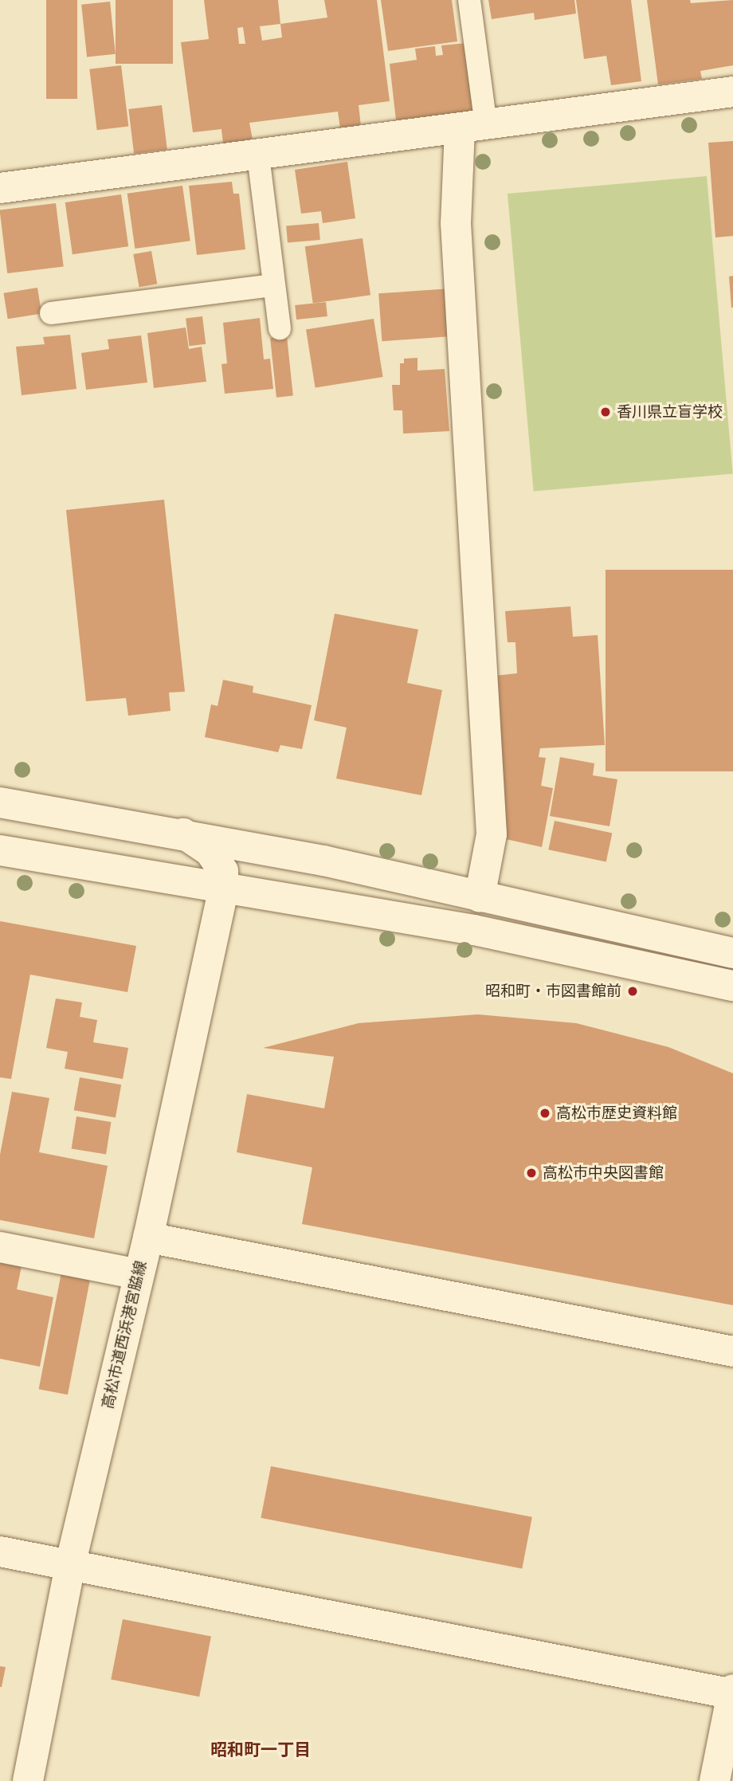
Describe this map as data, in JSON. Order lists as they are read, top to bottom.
{
  "streets": {
    "street": ["高松市道西浜港宮脇線"]
  },
  "districts": ["昭和町一丁目"],
  "places": [
    "香川県立盲学校",
    "昭和町・市図書館前",
    "高松市歴史資料館",
    "高松市中央図書館"
  ]
}
